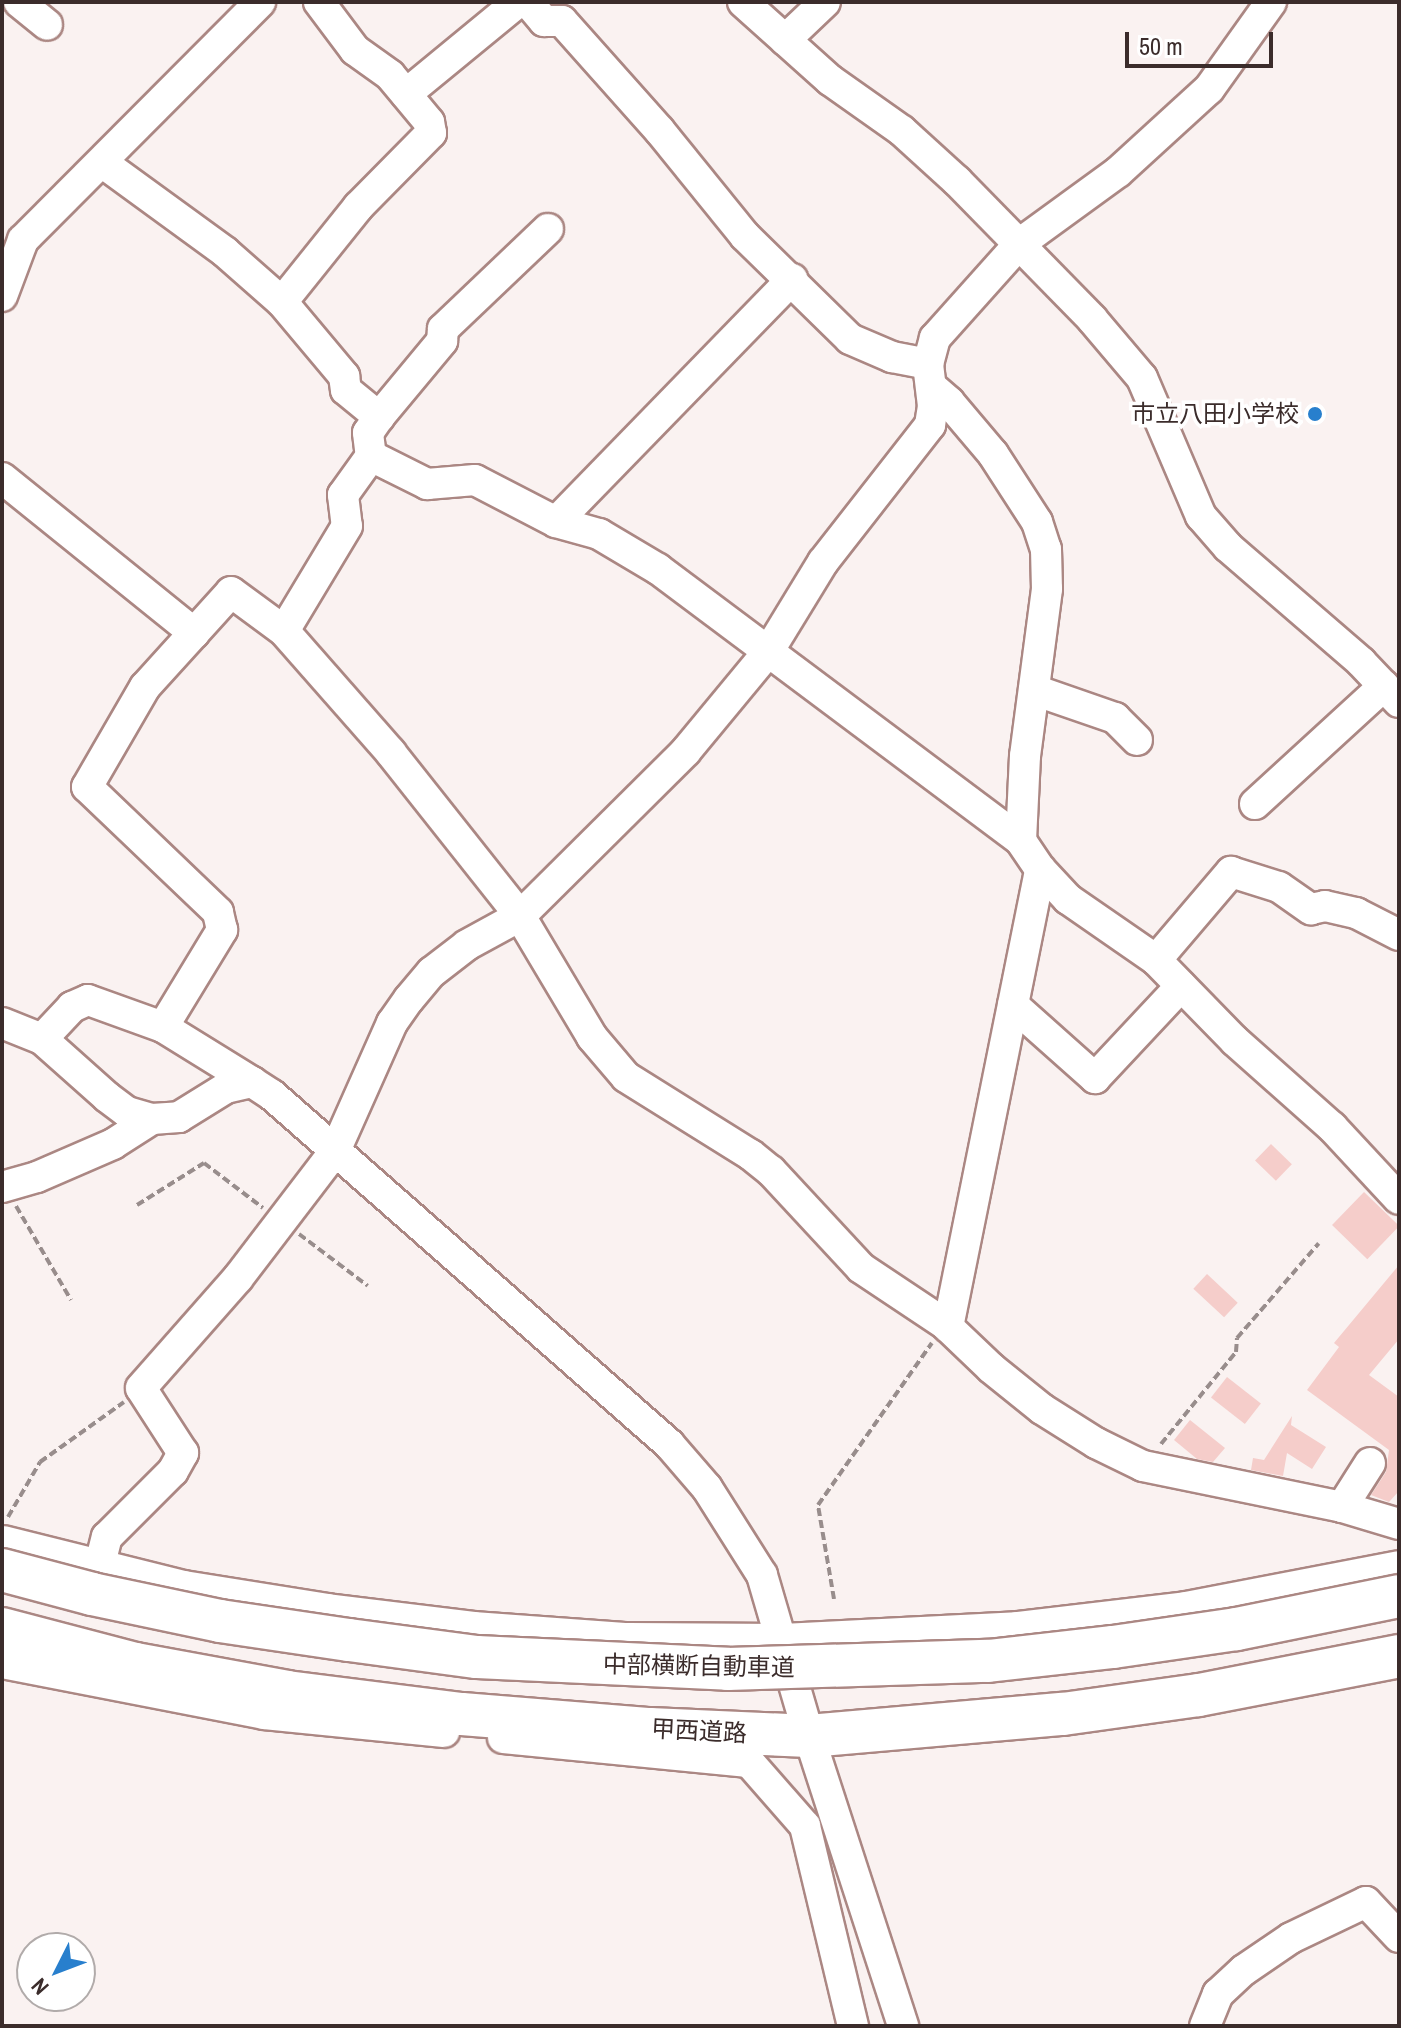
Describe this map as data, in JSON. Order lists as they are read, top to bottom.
{
  "streets": {
    "highway": ["中部横断自動車道", "甲西道路"]
  },
  "places": ["市立八田小学校"],
  "scale_bar": "50 m",
  "north": "bottom left"
}
